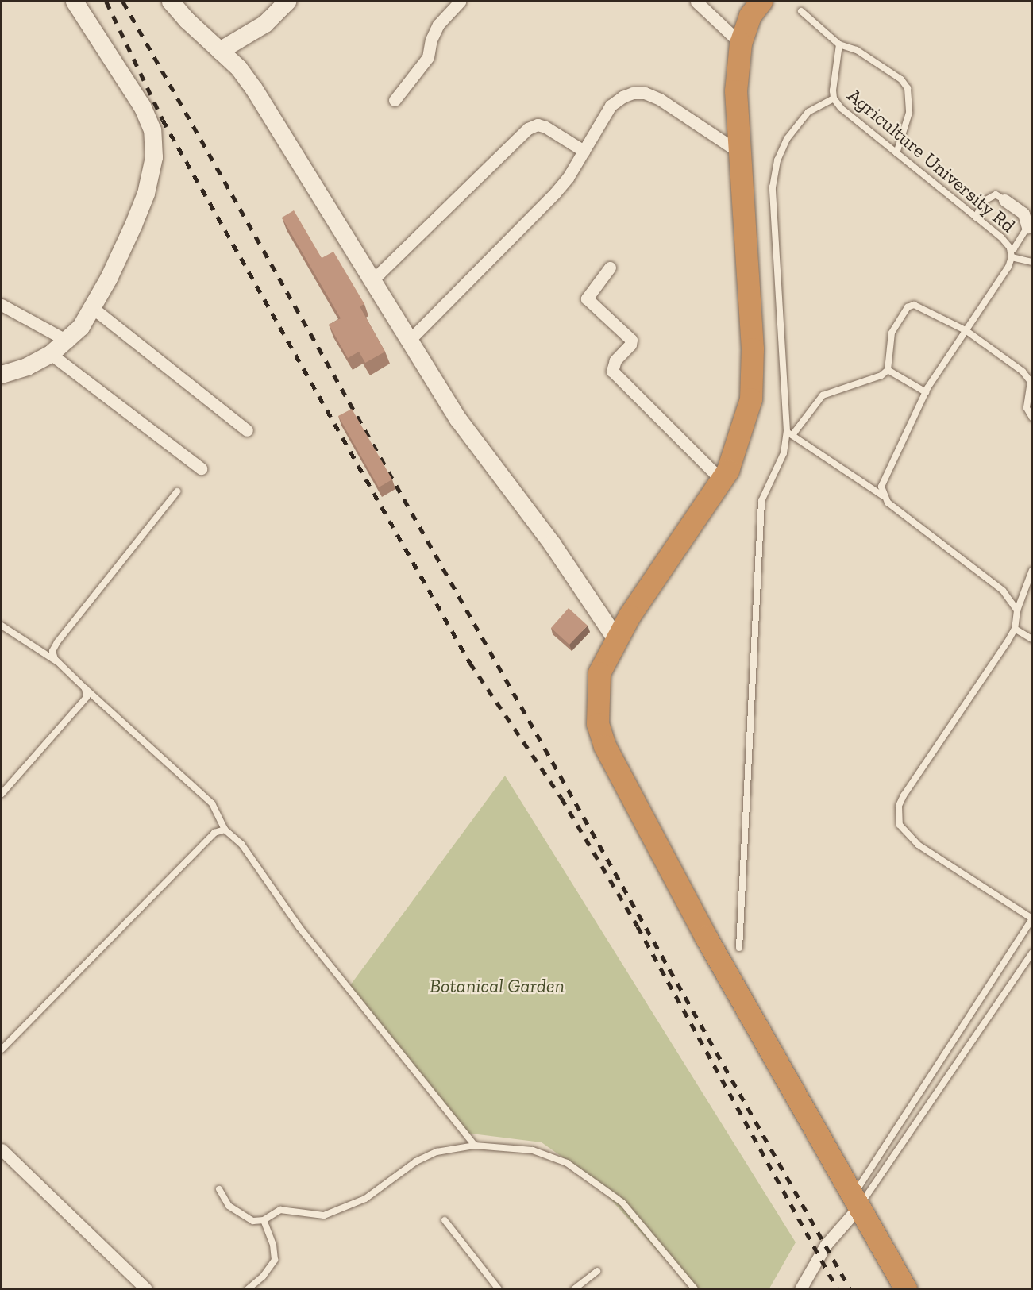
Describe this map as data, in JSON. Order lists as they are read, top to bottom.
{
  "streets": {
    "lane": ["Agriculture University Rd"]
  },
  "parks": ["Botanical Garden"]
}
